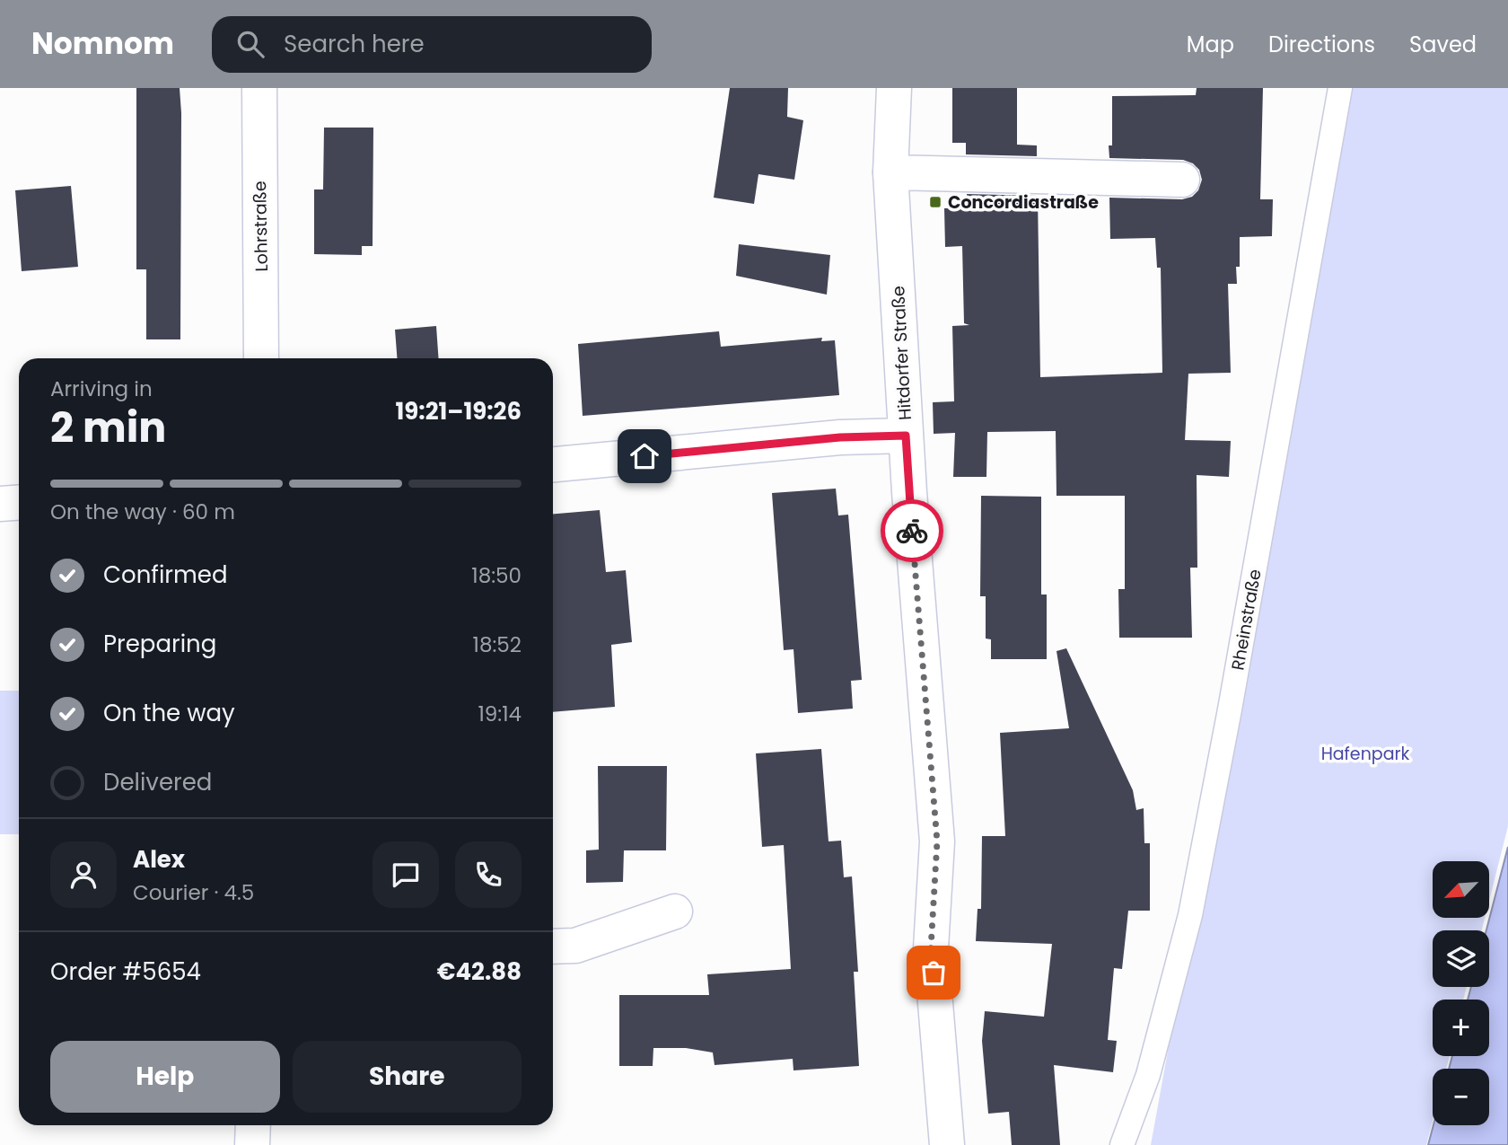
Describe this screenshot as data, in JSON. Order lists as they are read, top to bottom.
{
  "streets": {
    "street": ["Lohrstraße", "Hitdorfer Straße"],
    "lane": ["Rheinstraße"]
  },
  "parks": ["Hafenpark"],
  "places": {
    "transit": ["Concordiastraße"]
  },
  "north": "bottom left",
  "page": {
    "header": "Nomnom",
    "search": "Search here",
    "nav": ["Map", "Directions", "Saved"],
    "heading": ["2 min", "Arriving in", "19:21–19:26"],
    "panel": [
      "Alex",
      "Courier · 4.5",
      "Order #5654",
      "€42.88"
    ],
    "bar": "On the way · 60 m",
    "list": [
      ["Confirmed", "18:50"],
      ["Preparing", "18:52"],
      ["On the way", "19:14"],
      "Delivered"
    ],
    "map_buttons": ["+", "−"],
    "buttons": ["Help", "Share"]
  }
}
